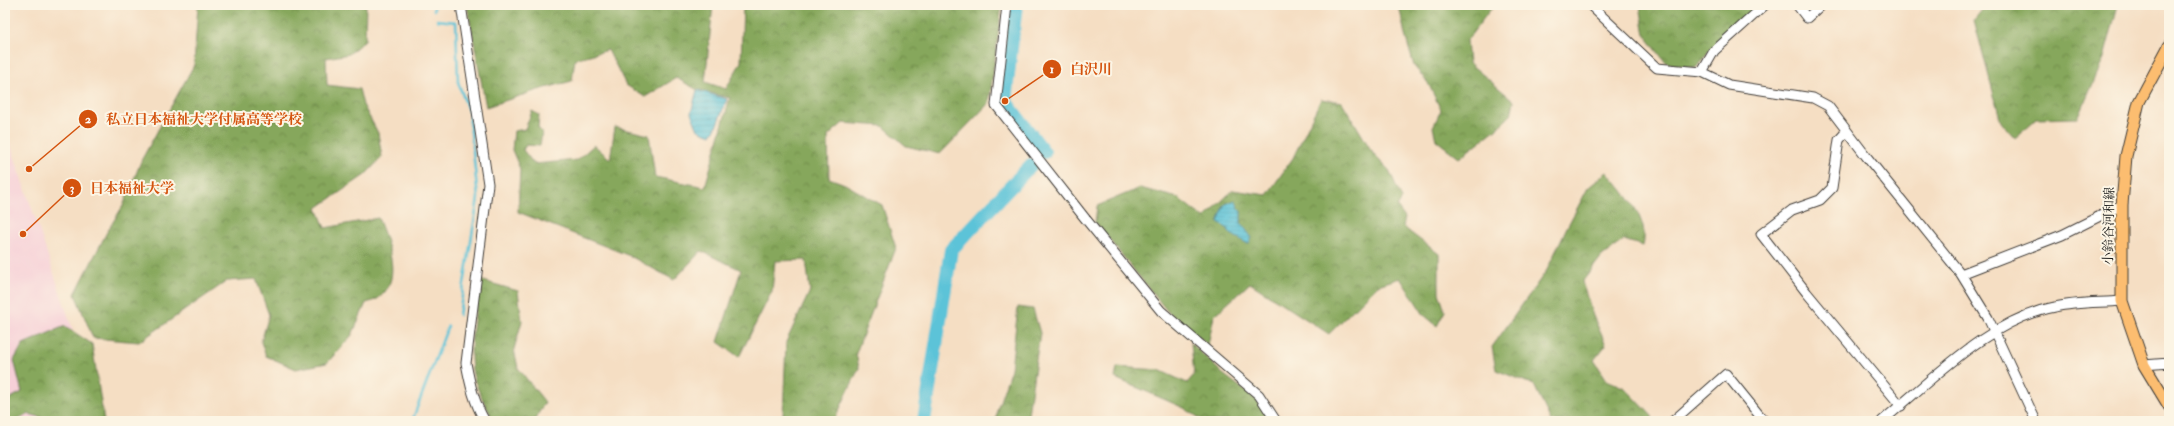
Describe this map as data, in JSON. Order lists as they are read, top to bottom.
{
  "streets": {
    "main road": ["小鈴谷河和線"]
  },
  "places": ["白沢川", "私立日本福祉大学付属高等学校", "日本福祉大学"]
}
